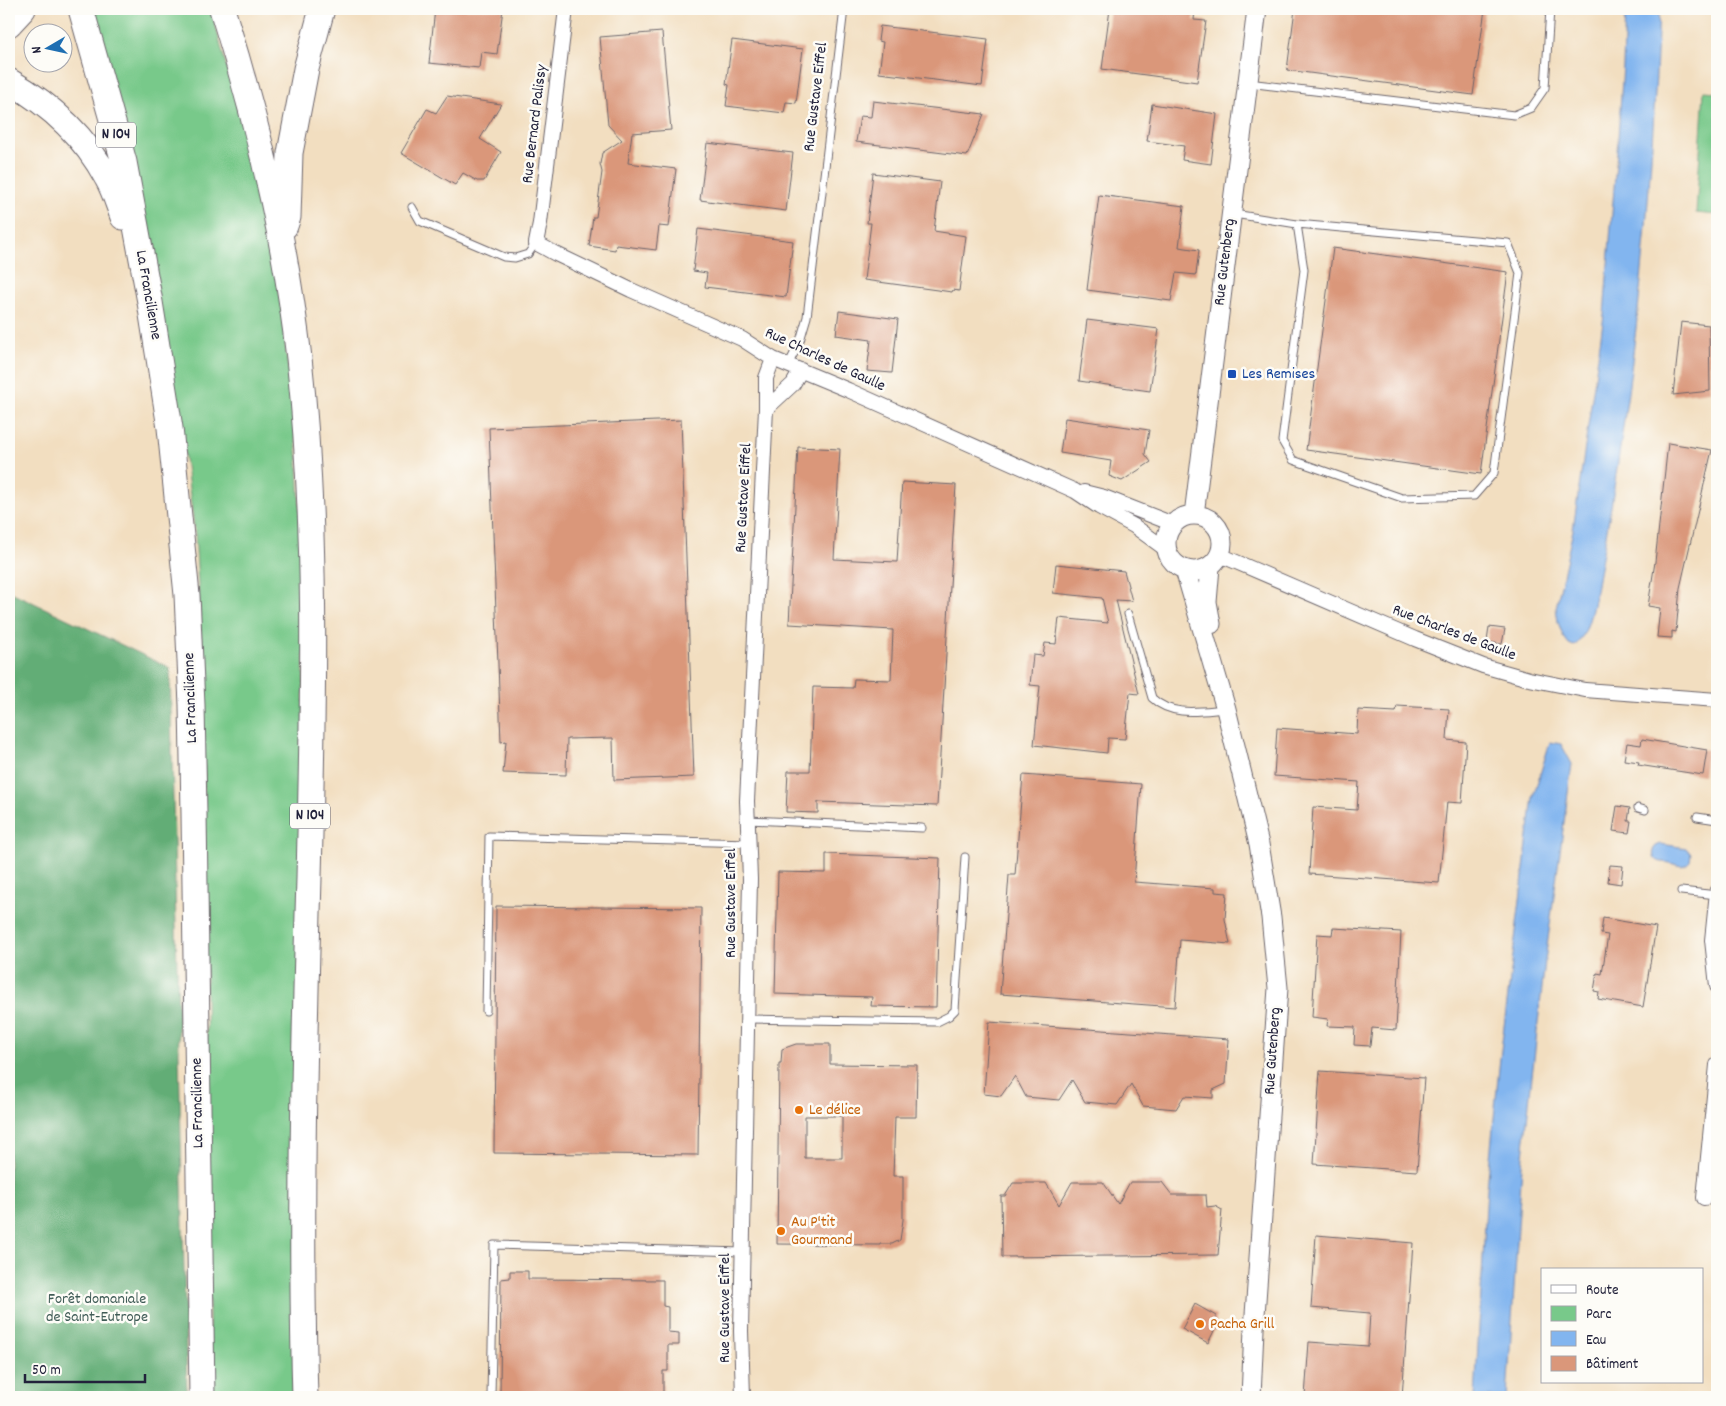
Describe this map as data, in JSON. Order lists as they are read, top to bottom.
{
  "streets": {
    "highway": ["N 104", "La Francilienne"],
    "street": [
      "Rue Gustave Eiffel",
      "Rue Bernard Palissy",
      "Rue Gutenberg",
      "Rue Charles de Gaulle"
    ]
  },
  "crossings": [
    ["Rue Gustave Eiffel", "Rue Charles de Gaulle"],
    ["Rue Bernard Palissy", "Rue Charles de Gaulle"],
    ["Rue Gutenberg", "Rue Charles de Gaulle"]
  ],
  "parks": ["Forêt domaniale de Saint-Eutrope"],
  "places": {
    "transit": ["Les Remises"],
    "other": ["Le délice", "Au P'tit Gourmand", "Pacha Grill"]
  },
  "legend": [
    "Route",
    "Parc",
    "Eau",
    "Bâtiment"
  ],
  "scale_bar": "50 m",
  "north": "left"
}
